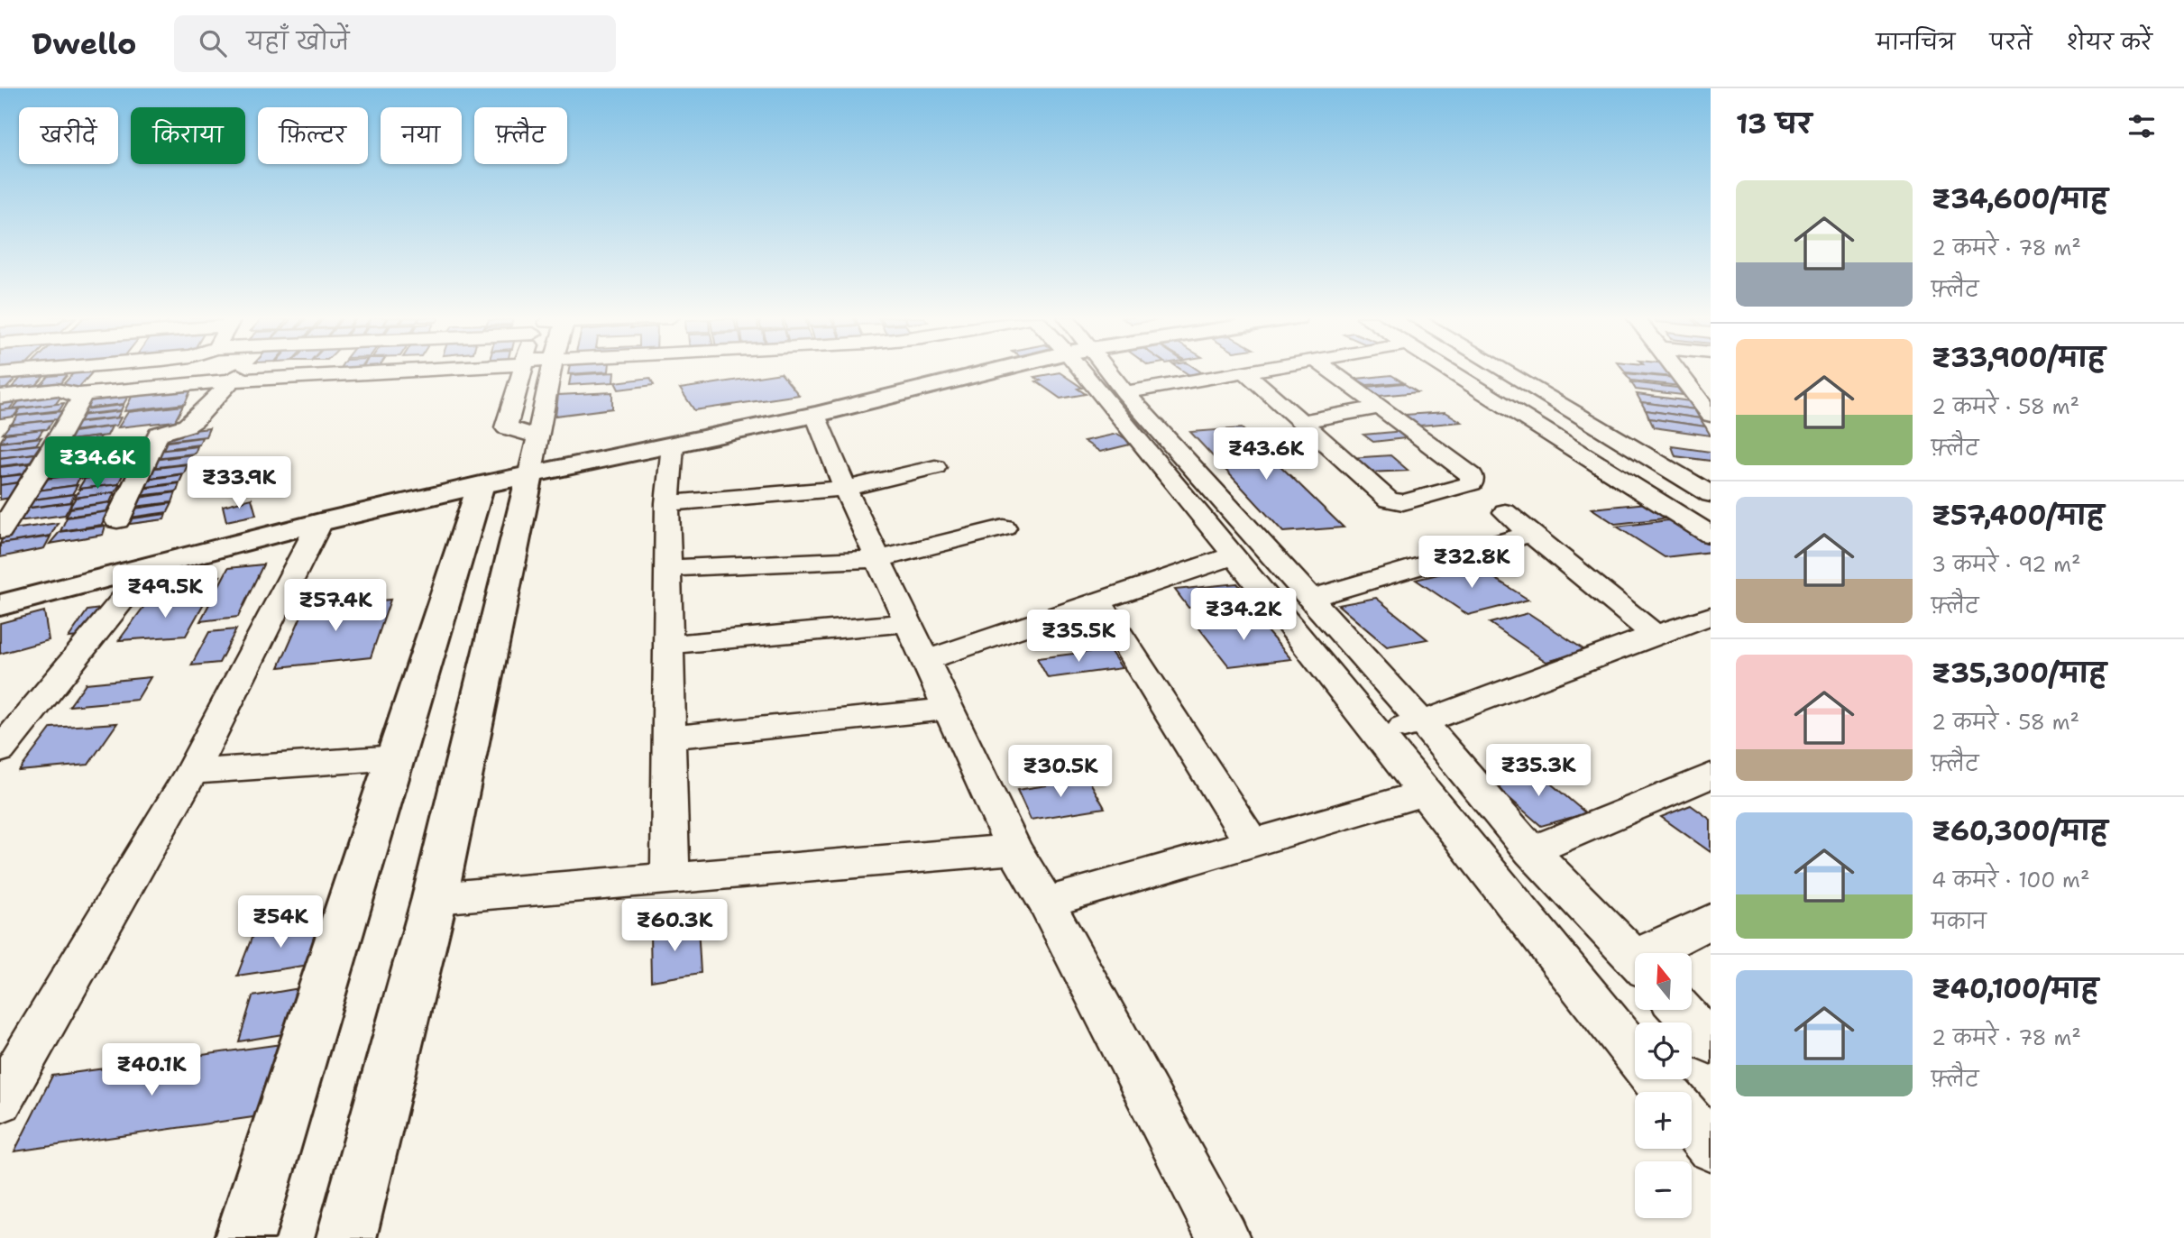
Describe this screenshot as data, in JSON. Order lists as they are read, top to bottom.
{
  "north": "top",
  "page": {
    "header": "Dwello",
    "search": "यहाँ खोजें",
    "nav": ["मानचित्र", "परतें", "शेयर करें"],
    "heading": "13 घर",
    "chip": [
      "खरीदें",
      "किराया",
      "फ़िल्टर",
      "नया",
      "फ़्लैट"
    ],
    "list": [
      {
        "name": "₹34,600/माह",
        "note": "2 कमरे · 78 m² · फ़्लैट"
      },
      {
        "name": "₹33,900/माह",
        "note": "2 कमरे · 58 m² · फ़्लैट"
      },
      {
        "name": "₹57,400/माह",
        "note": "3 कमरे · 92 m² · फ़्लैट"
      },
      {
        "name": "₹35,300/माह",
        "note": "2 कमरे · 58 m² · फ़्लैट"
      },
      {
        "name": "₹60,300/माह",
        "note": "4 कमरे · 100 m² · मकान"
      },
      {
        "name": "₹40,100/माह",
        "note": "2 कमरे · 78 m² · फ़्लैट"
      }
    ],
    "price": [
      "₹43.6K",
      "₹34.6K",
      "₹33.9K",
      "₹32.8K",
      "₹49.5K",
      "₹57.4K",
      "₹34.2K",
      "₹35.5K",
      "₹35.3K",
      "₹30.5K",
      "₹54K",
      "₹60.3K",
      "₹40.1K"
    ],
    "map_buttons": ["+", "−"]
  }
}
